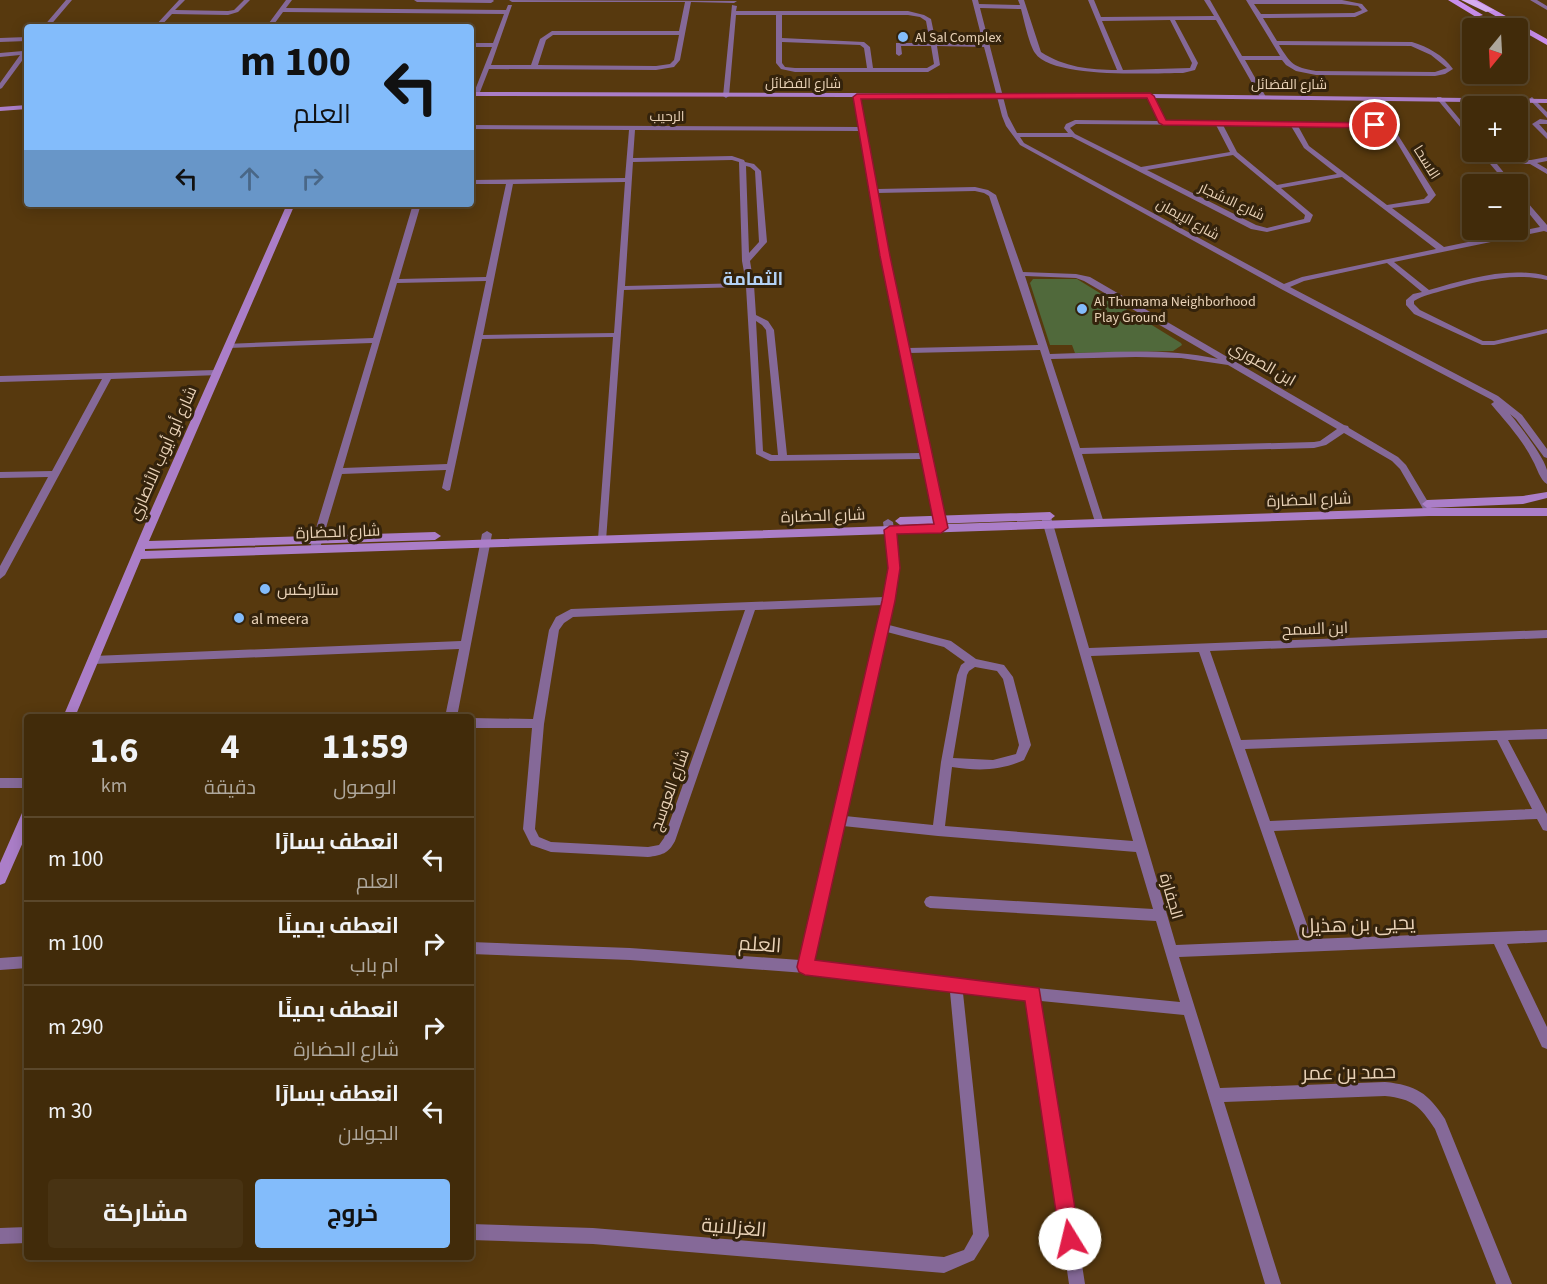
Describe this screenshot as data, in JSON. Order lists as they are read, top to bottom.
{
  "streets": {
    "street": [
      "شارع الفضائل",
      "الرحيب",
      "الاسحا",
      "شارع الاشجار",
      "شارع الإيمان",
      "ابن الصوري",
      "شارع أبو أيوب الأنصاري",
      "شارع الحضارة",
      "ابن السمح",
      "شارع العوسج",
      "الجفارة",
      "يحيى بن هذيل",
      "العلم",
      "حمد بن عمر",
      "الغزلانية"
    ]
  },
  "crossings": [
    ["شارع الفضائل", "شارع الإيمان"],
    ["الاسحا", "شارع الاشجار"],
    ["ابن الصوري", "شارع الحضارة"],
    ["شارع أبو أيوب الأنصاري", "شارع الحضارة"],
    ["شارع الحضارة", "الجفارة"],
    ["ابن السمح", "الجفارة"],
    ["الجفارة", "يحيى بن هذيل"],
    ["الجفارة", "العلم"],
    ["الجفارة", "حمد بن عمر"],
    ["العلم", "الغزلانية"]
  ],
  "districts": ["الثمامة"],
  "places": [
    "Al Sal Complex",
    "Al Thumama Neighborhood Play Ground",
    "ستاربكس",
    "al meera"
  ],
  "north": "bottom",
  "page": {
    "map_buttons": ["+", "−"],
    "turn": ["100 m", "العلم"],
    "eta": [
      "11:59",
      "الوصول",
      "4",
      "دقيقة",
      "1.6",
      "km"
    ],
    "list": [
      {
        "name": "انعطف يسارًا",
        "note": "العلم",
        "value": "100 m"
      },
      {
        "name": "انعطف يمينًا",
        "note": "ام باب",
        "value": "100 m"
      },
      {
        "name": "انعطف يمينًا",
        "note": "شارع الحضارة",
        "value": "290 m"
      },
      {
        "name": "انعطف يسارًا",
        "note": "الجولان",
        "value": "30 m"
      }
    ],
    "buttons": ["خروج", "مشاركة"]
  }
}
